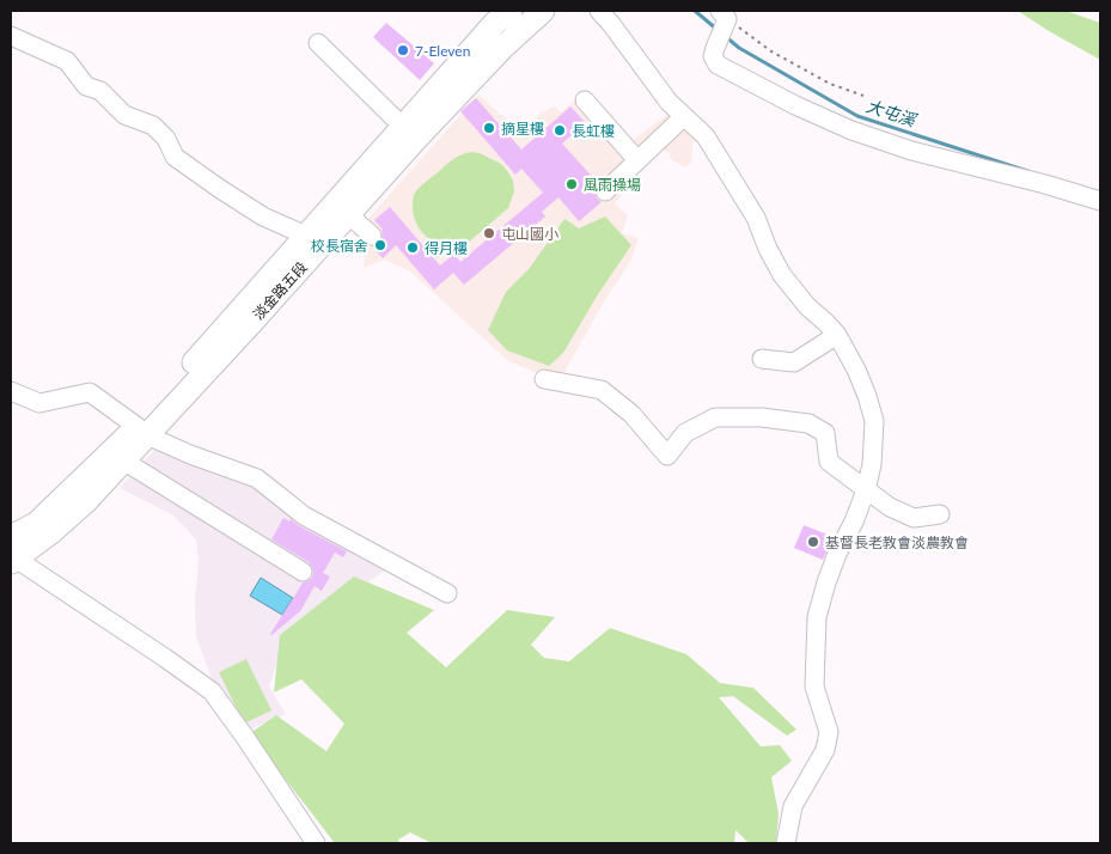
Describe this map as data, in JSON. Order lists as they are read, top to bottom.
{
  "streets": {
    "main road": ["淡金路五段"]
  },
  "water": ["大屯溪"],
  "places": [
    "7-Eleven",
    "摘星樓",
    "長虹樓",
    "風雨操場",
    "屯山國小",
    "校長宿舍",
    "得月樓",
    "基督長老教會淡農教會"
  ]
}
